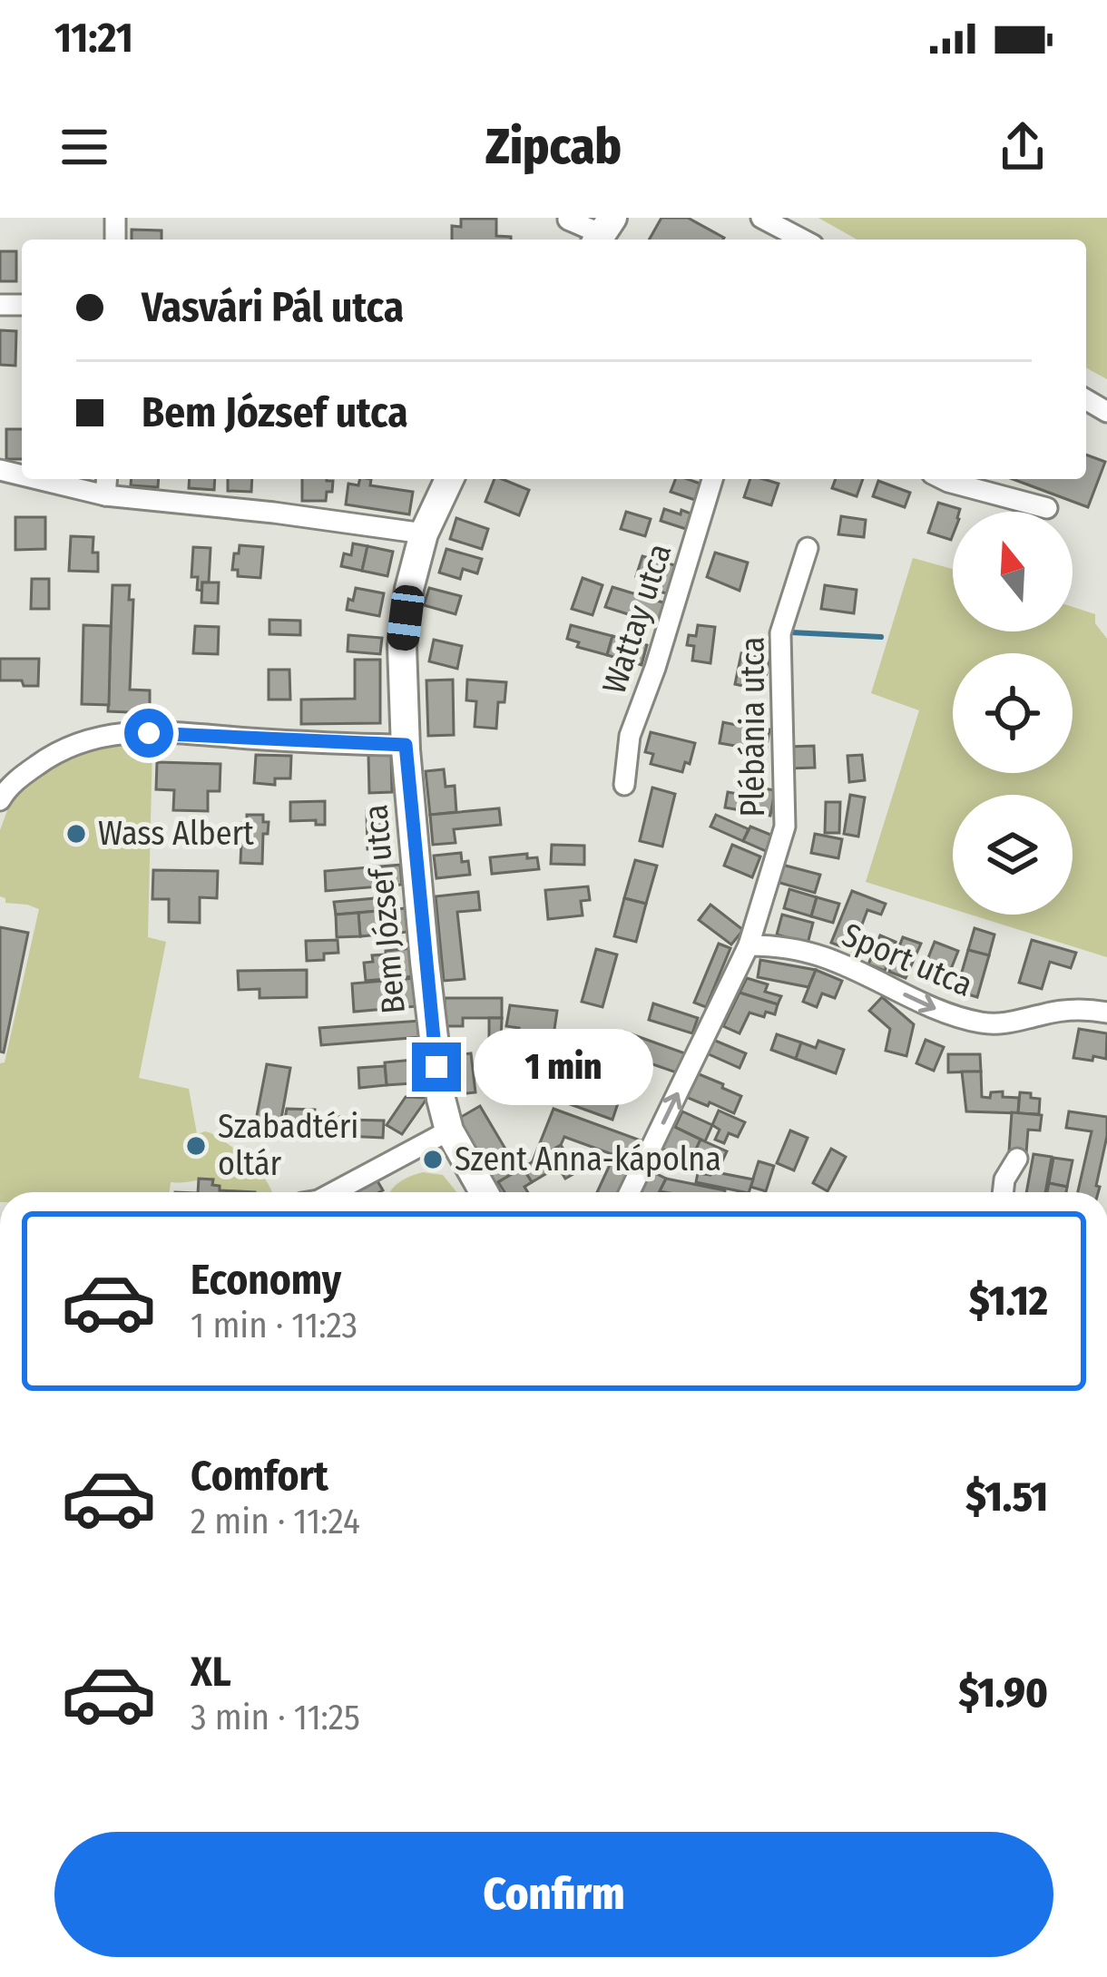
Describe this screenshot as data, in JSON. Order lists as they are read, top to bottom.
{
  "streets": {
    "street": [
      "Wattay utca",
      "Plébánia utca",
      "Bem József utca",
      "Sport utca"
    ]
  },
  "crossings": [
    ["Plébánia utca", "Sport utca"]
  ],
  "one_way": ["Plébánia utca", "Sport utca"],
  "places": ["Wass Albert", "Szabadtéri oltár", "Szent Anna-kápolna"],
  "north": "top",
  "page": {
    "status": "11:21",
    "header": "Zipcab",
    "banner": ["Vasvári Pál utca", "Bem József utca"],
    "bubble": "1 min",
    "list": [
      {
        "name": "Economy",
        "note": "1 min · 11:23",
        "value": "$1.12"
      },
      {
        "name": "Comfort",
        "note": "2 min · 11:24",
        "value": "$1.51"
      },
      {
        "name": "XL",
        "note": "3 min · 11:25",
        "value": "$1.90"
      }
    ],
    "buttons": "Confirm"
  }
}
